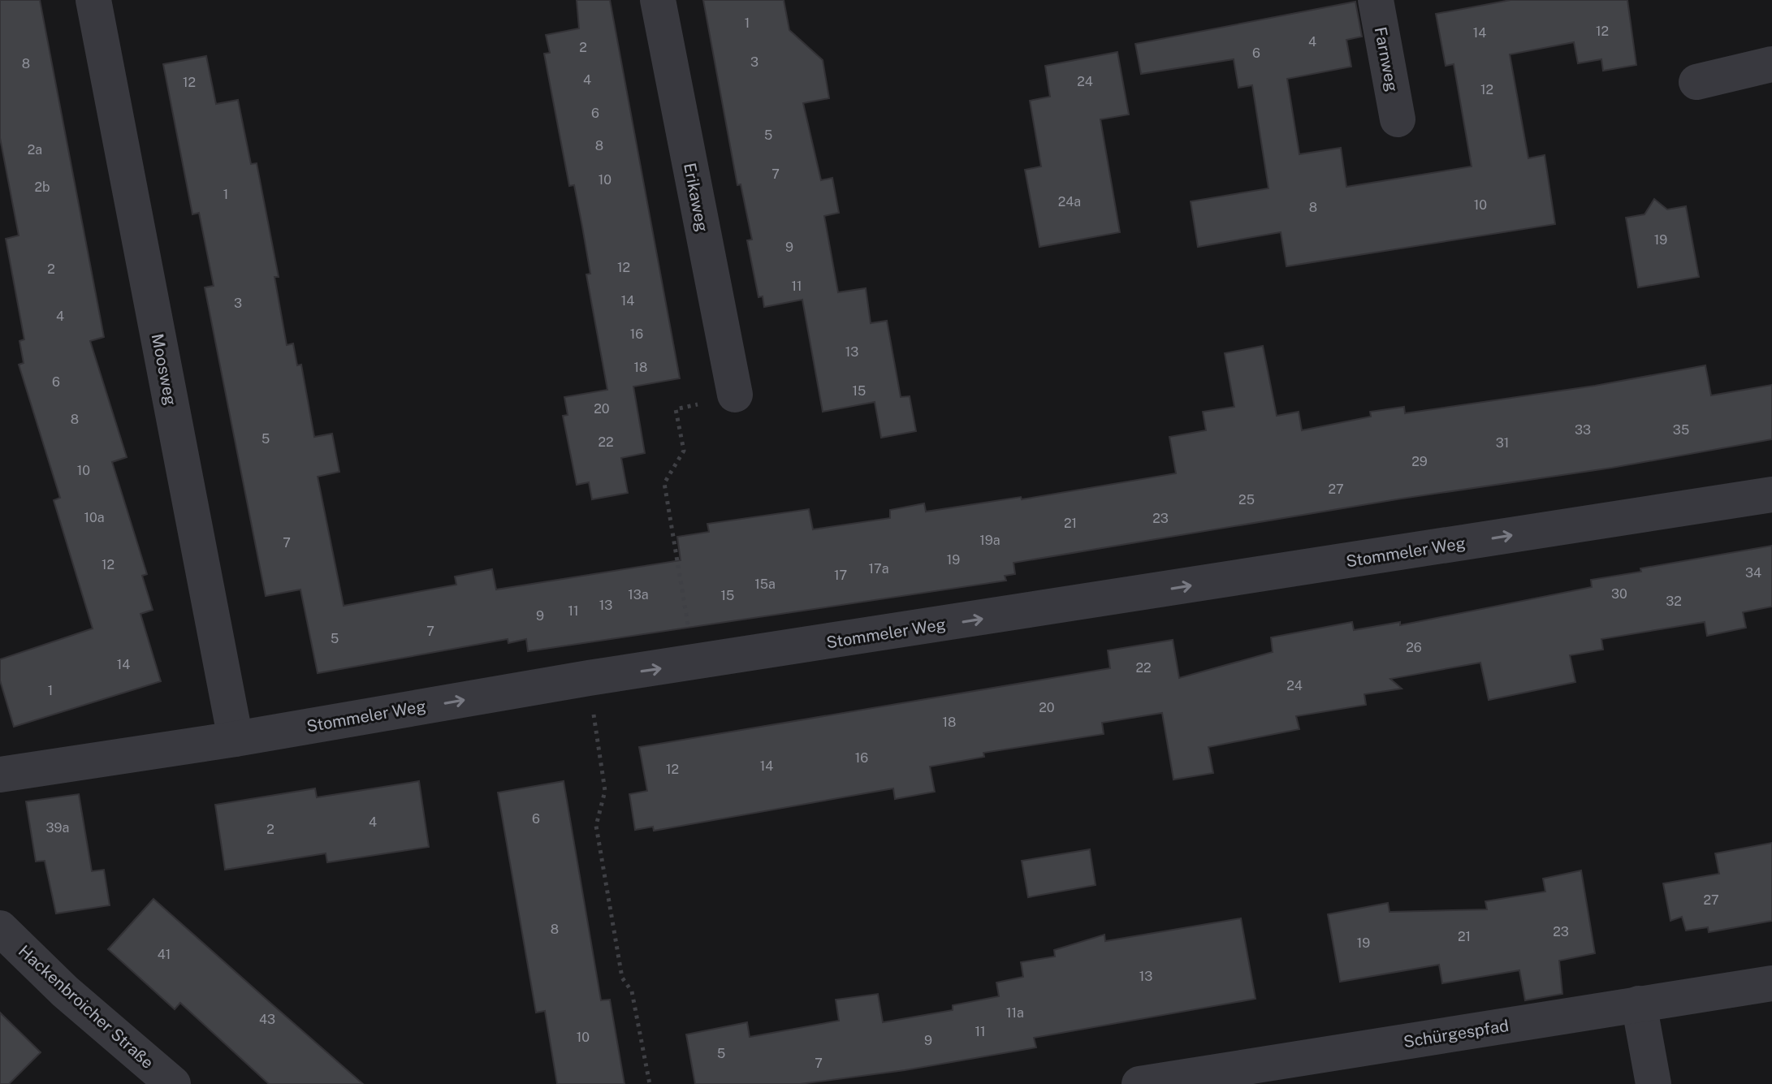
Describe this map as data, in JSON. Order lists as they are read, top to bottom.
{
  "streets": {
    "street": [
      "Farnweg",
      "Erikaweg",
      "Moosweg",
      "Stommeler Weg",
      "Hackenbroicher Straße",
      "Schürgespfad"
    ]
  },
  "crossings": [
    ["Moosweg", "Stommeler Weg"]
  ],
  "one_way": ["Stommeler Weg"],
  "house_numbers": [
    "1",
    "12",
    "14",
    "4",
    "2",
    "6",
    "3",
    "8",
    "4",
    "24",
    "12",
    "12",
    "6",
    "5",
    "8",
    "2a",
    "7",
    "10",
    "2b",
    "1",
    "24a",
    "10",
    "8",
    "19",
    "9",
    "12",
    "2",
    "11",
    "14",
    "3",
    "4",
    "16",
    "13",
    "18",
    "6",
    "15",
    "20",
    "8",
    "33",
    "35",
    "5",
    "22",
    "31",
    "29",
    "10",
    "27",
    "25",
    "10a",
    "23",
    "21",
    "19a",
    "7",
    "19",
    "12",
    "17a",
    "34",
    "17",
    "15a",
    "30",
    "13a",
    "15",
    "32",
    "13",
    "11",
    "9",
    "7",
    "5",
    "26",
    "14",
    "22",
    "24",
    "1",
    "20",
    "18",
    "16",
    "14",
    "12",
    "6",
    "4",
    "39a",
    "2",
    "27",
    "8",
    "23",
    "21",
    "19",
    "41",
    "13",
    "11a",
    "43",
    "11",
    "10",
    "9",
    "5",
    "7"
  ]
}
